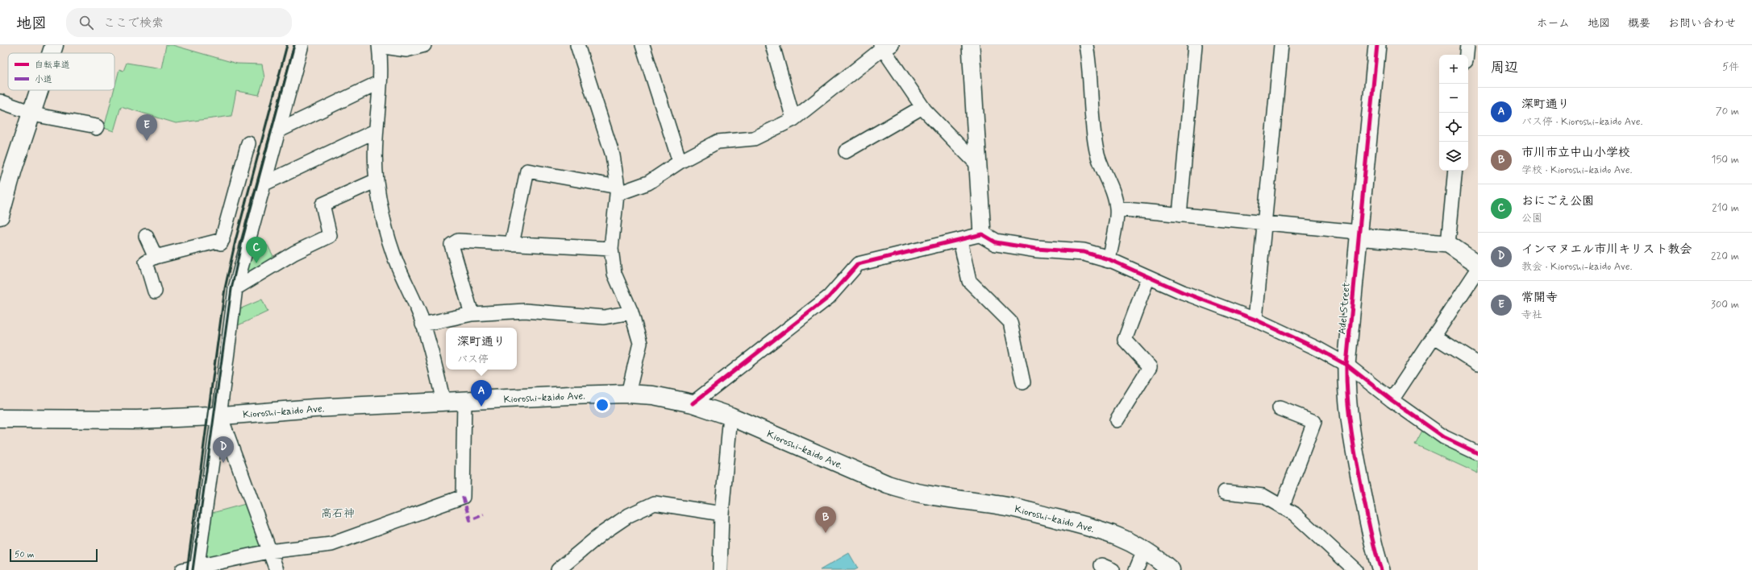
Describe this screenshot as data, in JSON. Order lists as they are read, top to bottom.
{
  "streets": {
    "main road": ["Kioroshi-kaido Ave."],
    "street": ["Adel Street"]
  },
  "districts": ["高石神"],
  "legend": ["自転車道", "小道"],
  "scale_bar": "50 m",
  "page": {
    "header": "地図",
    "search": "ここで検索",
    "nav": [
      "ホーム",
      "地図",
      "概要",
      "お問い合わせ"
    ],
    "heading": ["周辺", "5件"],
    "map_buttons": ["+", "−"],
    "list": [
      {
        "mark": "A",
        "name": "深町通り",
        "note": "バス停 · Kioroshi-kaido Ave.",
        "value": "70 m"
      },
      {
        "mark": "B",
        "name": "市川市立中山小学校",
        "note": "学校 · Kioroshi-kaido Ave.",
        "value": "150 m"
      },
      {
        "mark": "C",
        "name": "おにごえ公園",
        "note": "公園",
        "value": "210 m"
      },
      {
        "mark": "D",
        "name": "インマヌエル市川キリスト教会",
        "note": "教会 · Kioroshi-kaido Ave.",
        "value": "220 m"
      },
      {
        "mark": "E",
        "name": "常開寺",
        "note": "寺社",
        "value": "300 m"
      }
    ],
    "pins": [
      "E",
      "C",
      "A",
      "D",
      "B"
    ],
    "popup": ["深町通り", "バス停"],
    "scale": "50 m"
  }
}
